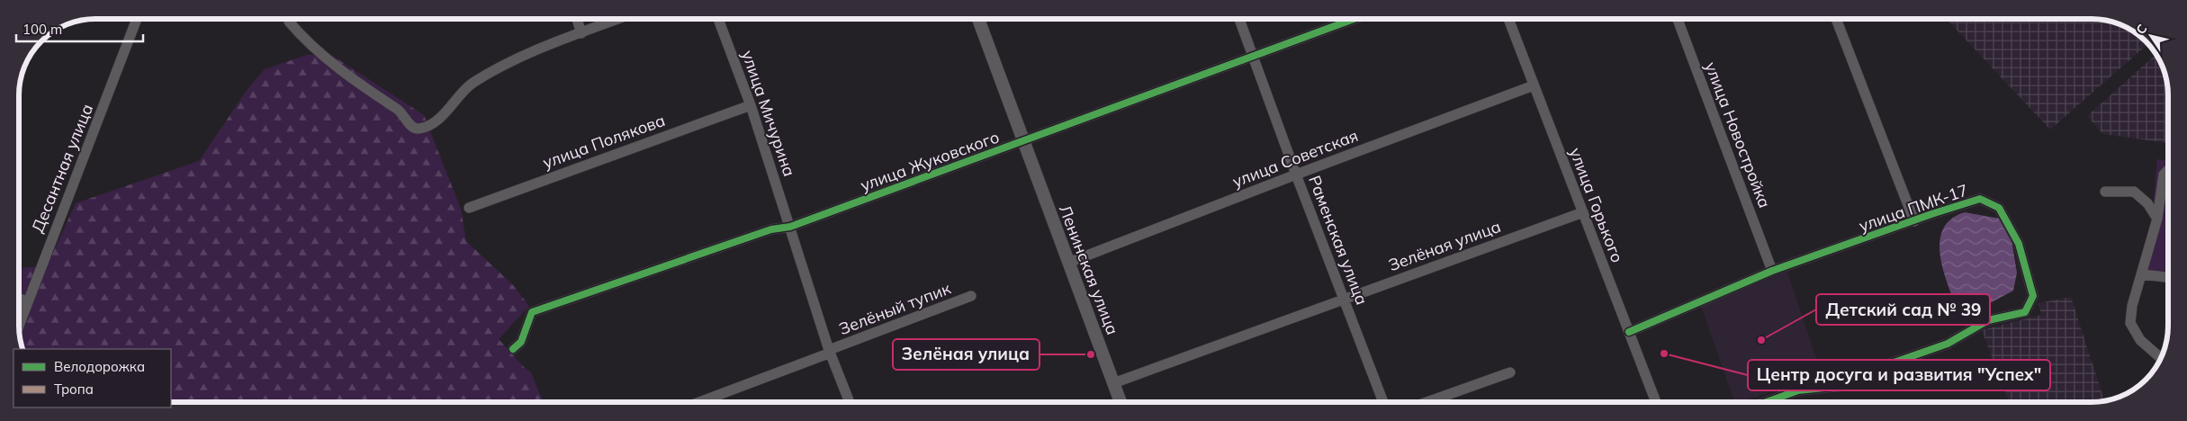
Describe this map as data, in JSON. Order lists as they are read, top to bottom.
{
  "streets": {
    "street": [
      "улица Мичурина",
      "улица Новостройка",
      "улица Полякова",
      "улица Советская",
      "улица Жуковского",
      "Десантная улица",
      "улица Горького",
      "улица ПМК-17",
      "Раменская улица",
      "Зелёная улица",
      "Ленинская улица",
      "Зелёный тупик"
    ]
  },
  "crossings": [
    ["улица Мичурина", "улица Полякова"],
    ["улица Мичурина", "улица Жуковского"],
    ["улица Мичурина", "Зелёный тупик"],
    ["улица Новостройка", "улица ПМК-17"],
    ["улица Советская", "улица Горького"],
    ["улица Советская", "Раменская улица"],
    ["улица Советская", "Ленинская улица"],
    ["улица Жуковского", "Раменская улица"],
    ["улица Жуковского", "Ленинская улица"],
    ["улица Горького", "улица ПМК-17"],
    ["улица Горького", "Зелёная улица"],
    ["Раменская улица", "Зелёная улица"],
    ["Зелёная улица", "Ленинская улица"]
  ],
  "places": ["Детский сад № 39", "Центр досуга и развития \"Успех\"", "Зелёная улица"],
  "legend": ["Велодорожка", "Тропа"],
  "scale_bar": "100 m",
  "north": "top left"
}
